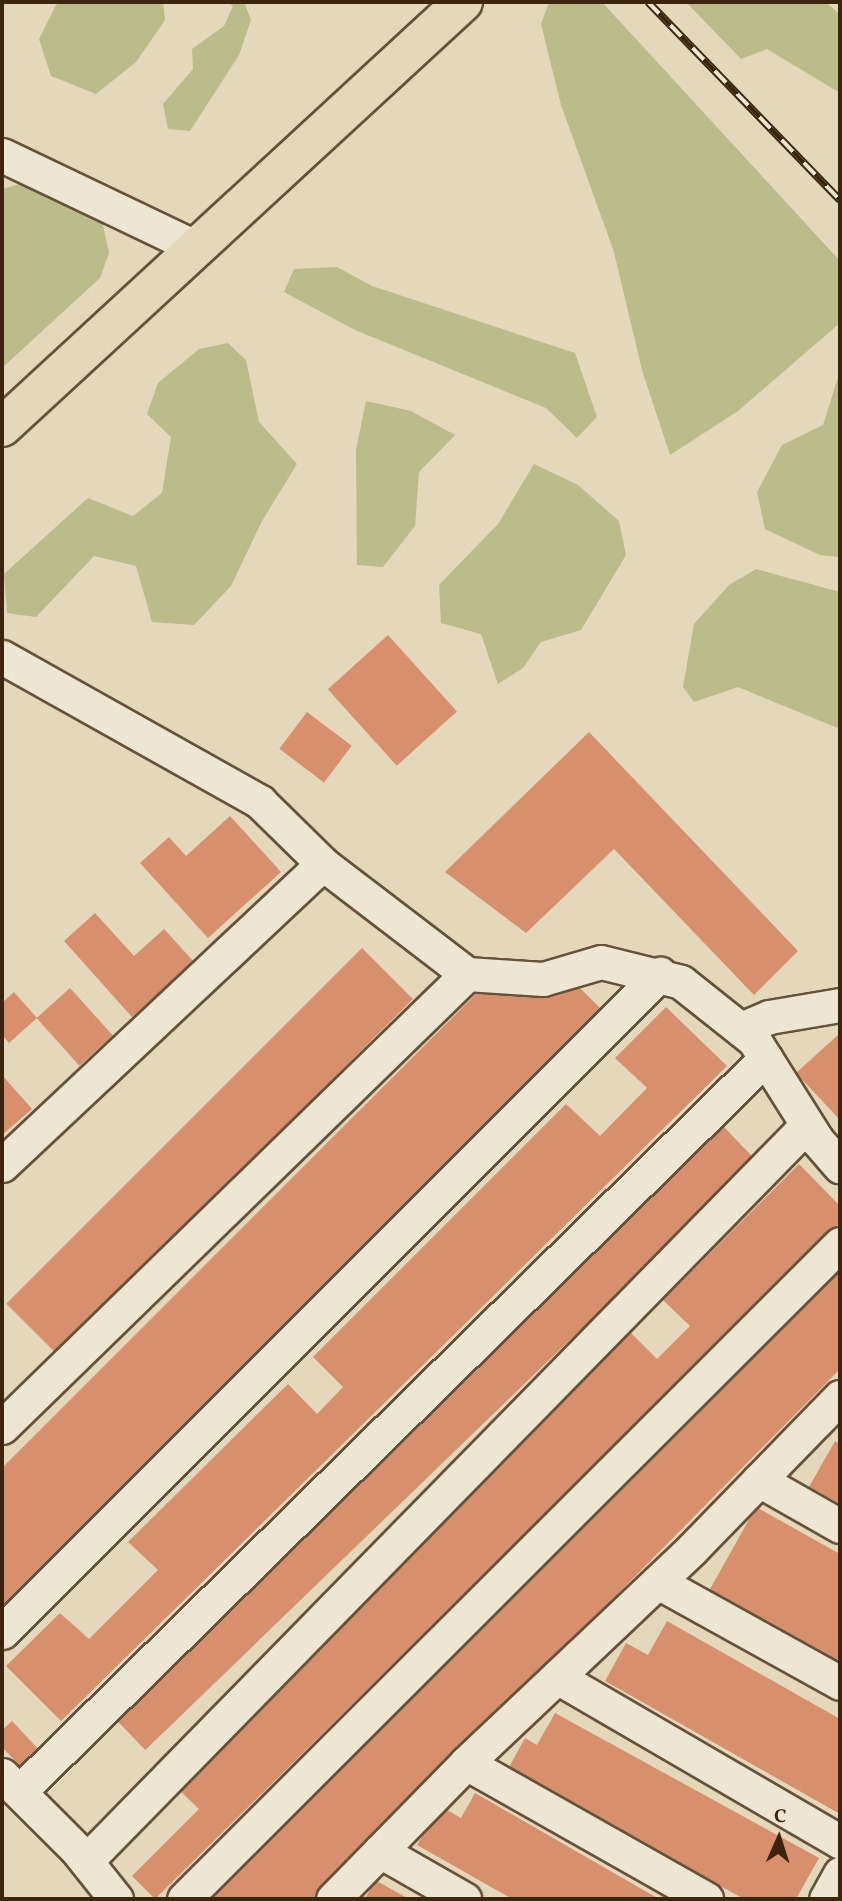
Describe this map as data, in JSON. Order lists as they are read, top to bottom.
{
  "north": "top"
}
